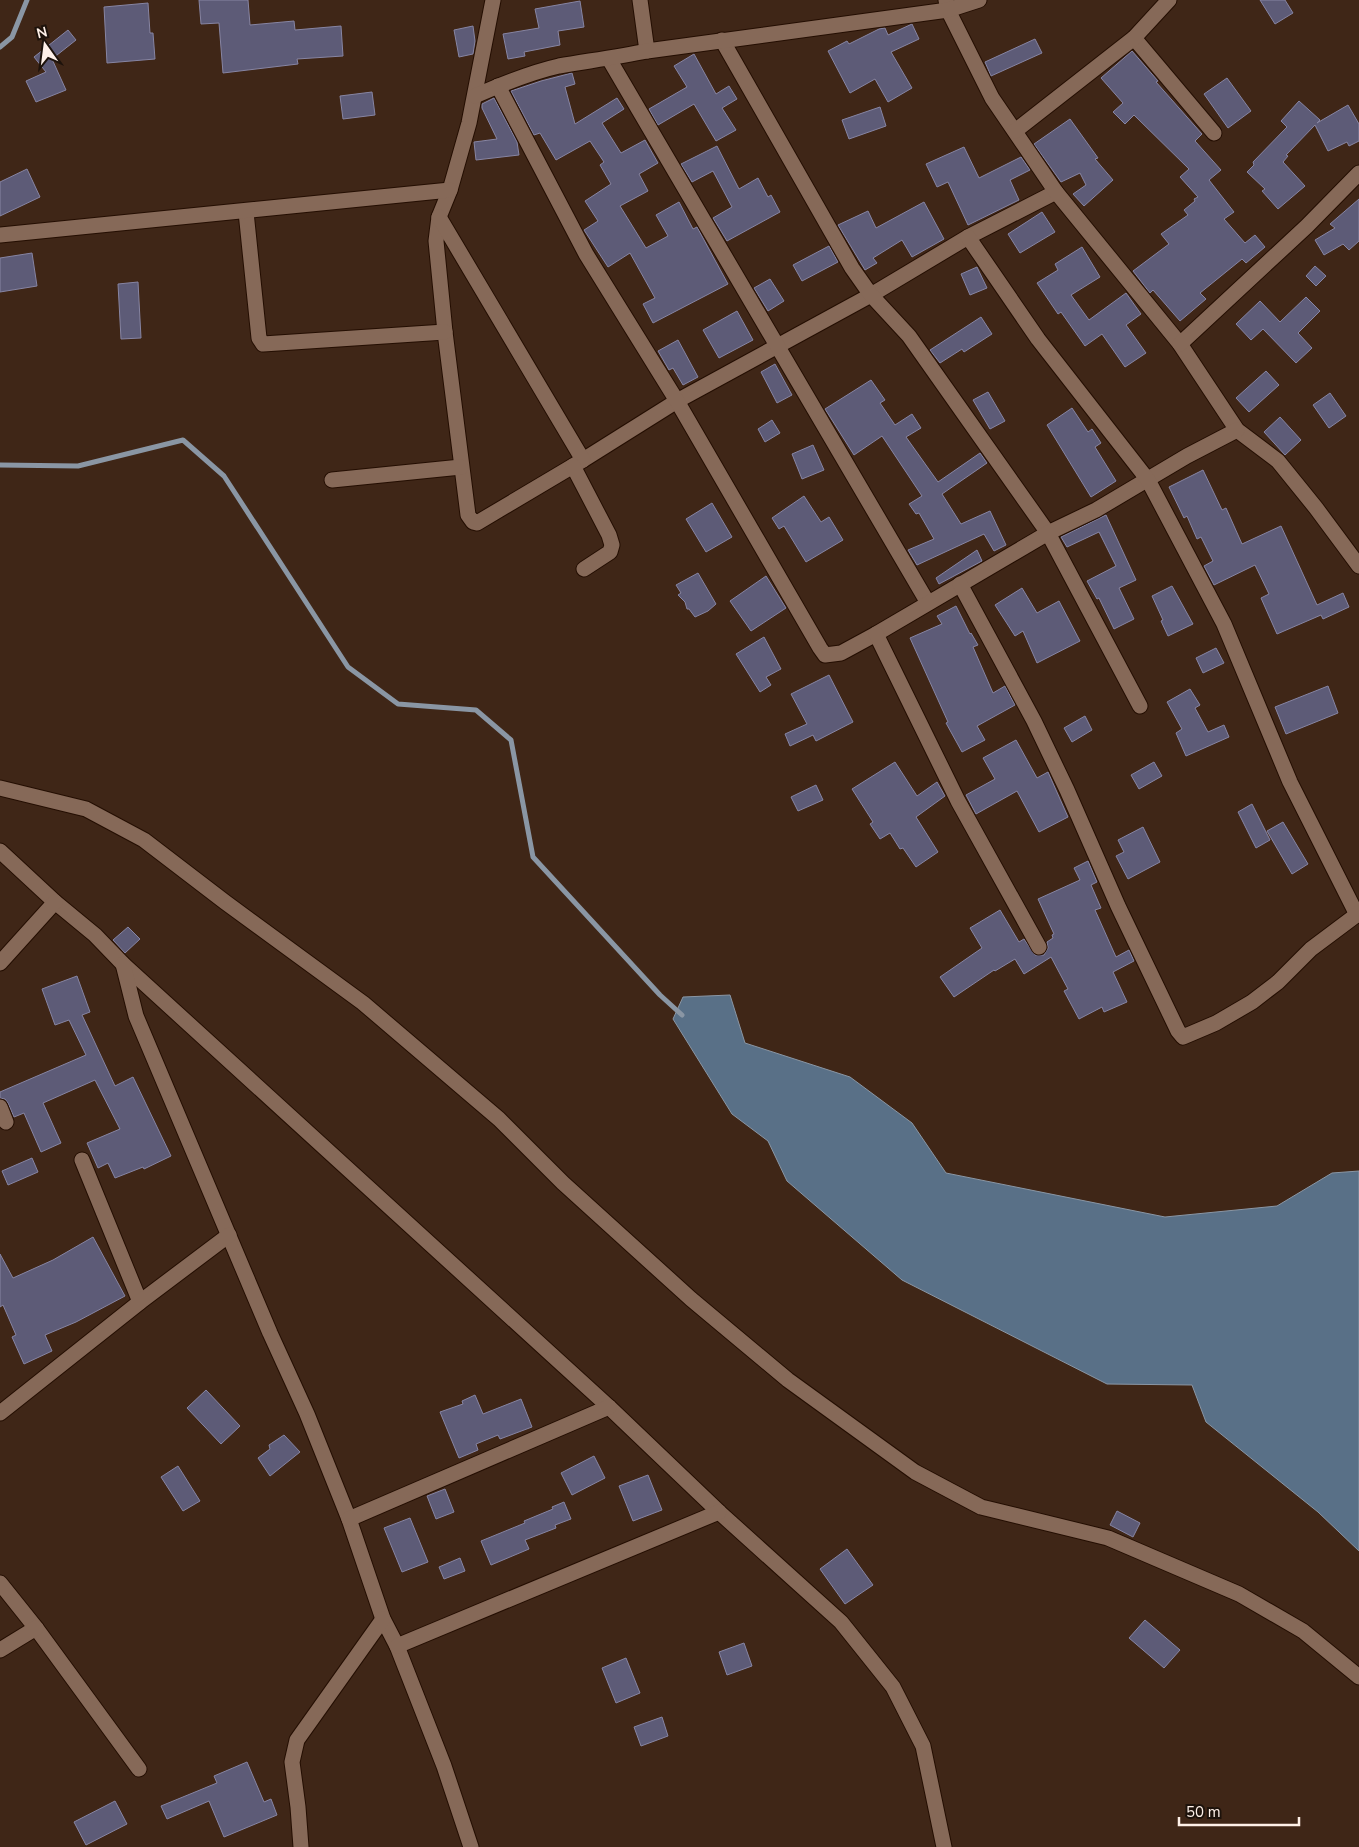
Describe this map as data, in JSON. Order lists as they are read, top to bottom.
{
  "scale_bar": "50 m",
  "north": "top"
}
